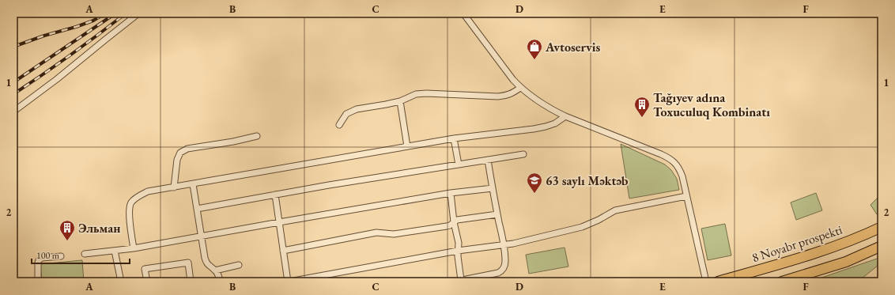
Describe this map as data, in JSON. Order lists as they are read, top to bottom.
{
  "streets": {
    "highway": ["8 Noyabr prospekti"]
  },
  "places": {
    "shop": ["Avtoservis"],
    "building": ["Tağıyev adına Toxuculuq Kombinatı", "Эльман"],
    "school or university": ["63 saylı Məktəb"]
  },
  "scale_bar": "100 m",
  "grid": {
    "columns": [
      "A",
      "B",
      "C",
      "D",
      "E",
      "F"
    ],
    "rows": ["1", "2"]
  }
}
